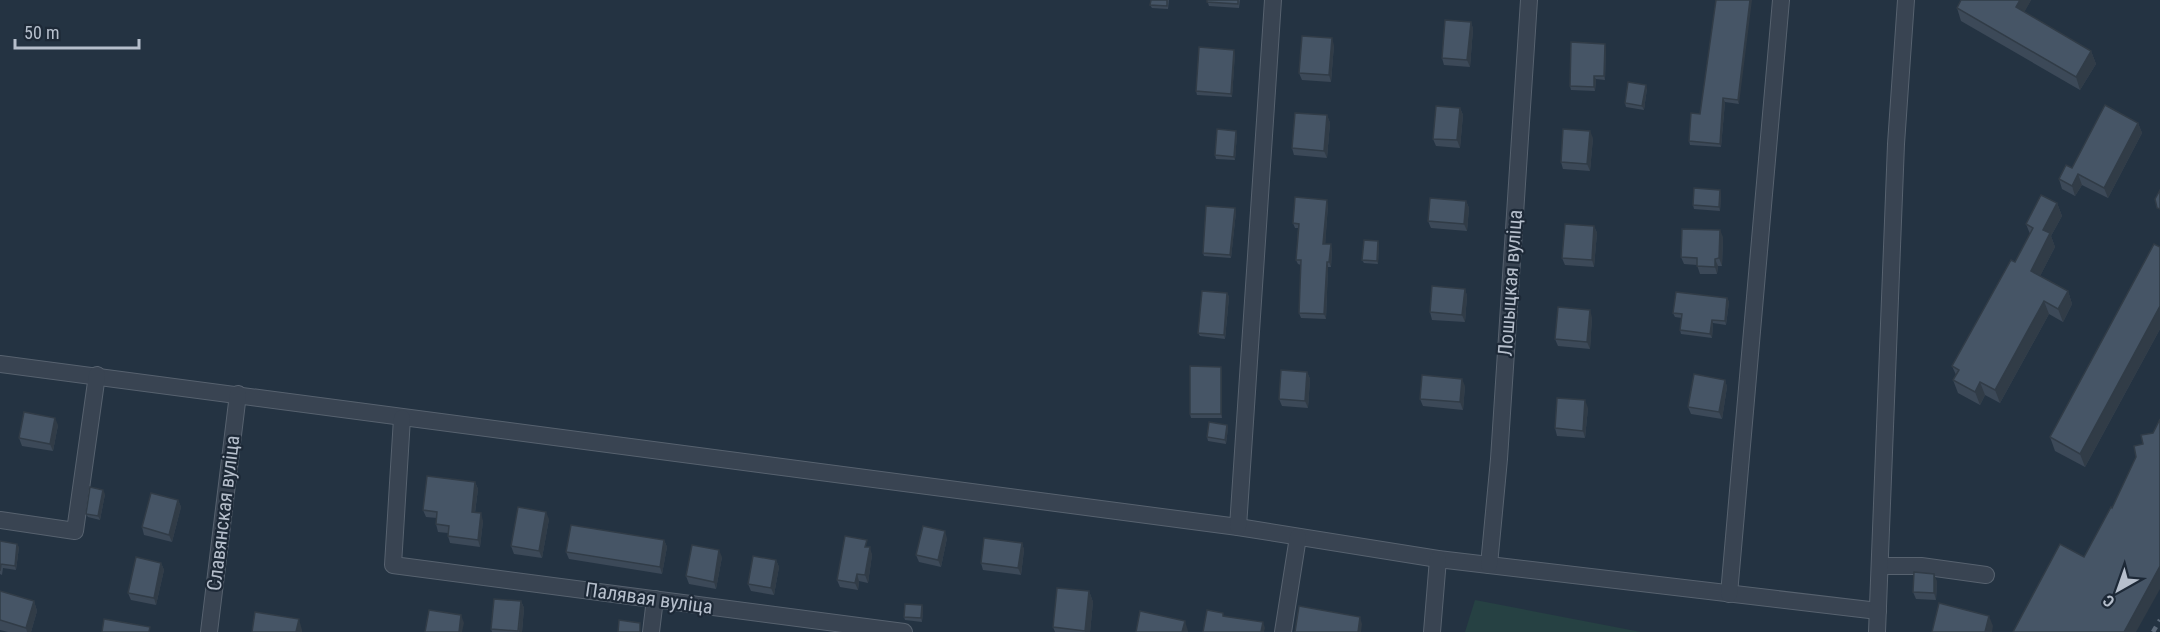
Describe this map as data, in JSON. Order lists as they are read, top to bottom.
{
  "streets": {
    "street": ["Лошыцкая вуліца", "Славянская вуліца", "Палявая вуліца"]
  },
  "scale_bar": "50 m",
  "north": "bottom left"
}
